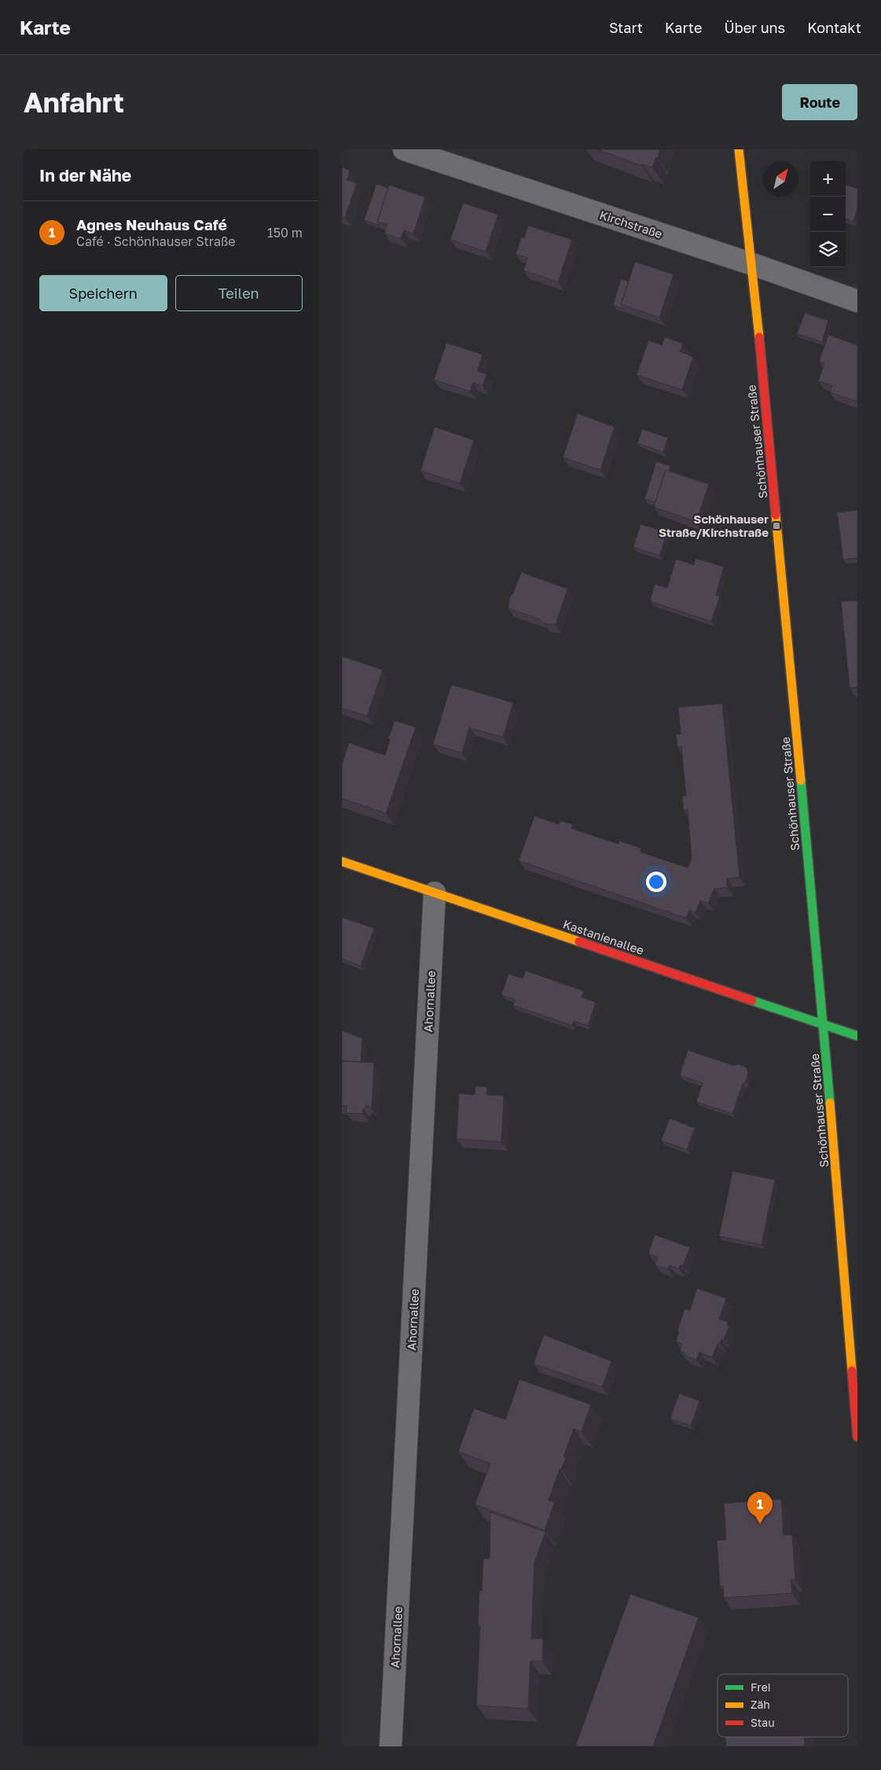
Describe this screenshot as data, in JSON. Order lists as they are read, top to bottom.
{
  "streets": {
    "street": [
      "Kirchstraße",
      "Schönhauser Straße",
      "Kastanienallee",
      "Ahornallee"
    ]
  },
  "crossings": [
    ["Kirchstraße", "Schönhauser Straße"],
    ["Schönhauser Straße", "Kastanienallee"],
    ["Kastanienallee", "Ahornallee"]
  ],
  "places": {
    "transit": ["Schönhauser Straße/Kirchstraße"]
  },
  "legend": ["Frei", "Zäh", "Stau"],
  "north": "top right",
  "page": {
    "header": "Karte",
    "nav": [
      "Start",
      "Karte",
      "Über uns",
      "Kontakt"
    ],
    "buttons": [
      "Route",
      ["Speichern", "Teilen"]
    ],
    "title": "Anfahrt",
    "heading": "In der Nähe",
    "map_buttons": ["+", "−"],
    "list": [
      {
        "mark": "1",
        "name": "Agnes Neuhaus Café",
        "note": "Café · Schönhauser Straße",
        "value": "150 m"
      }
    ],
    "pins": "1"
  }
}
